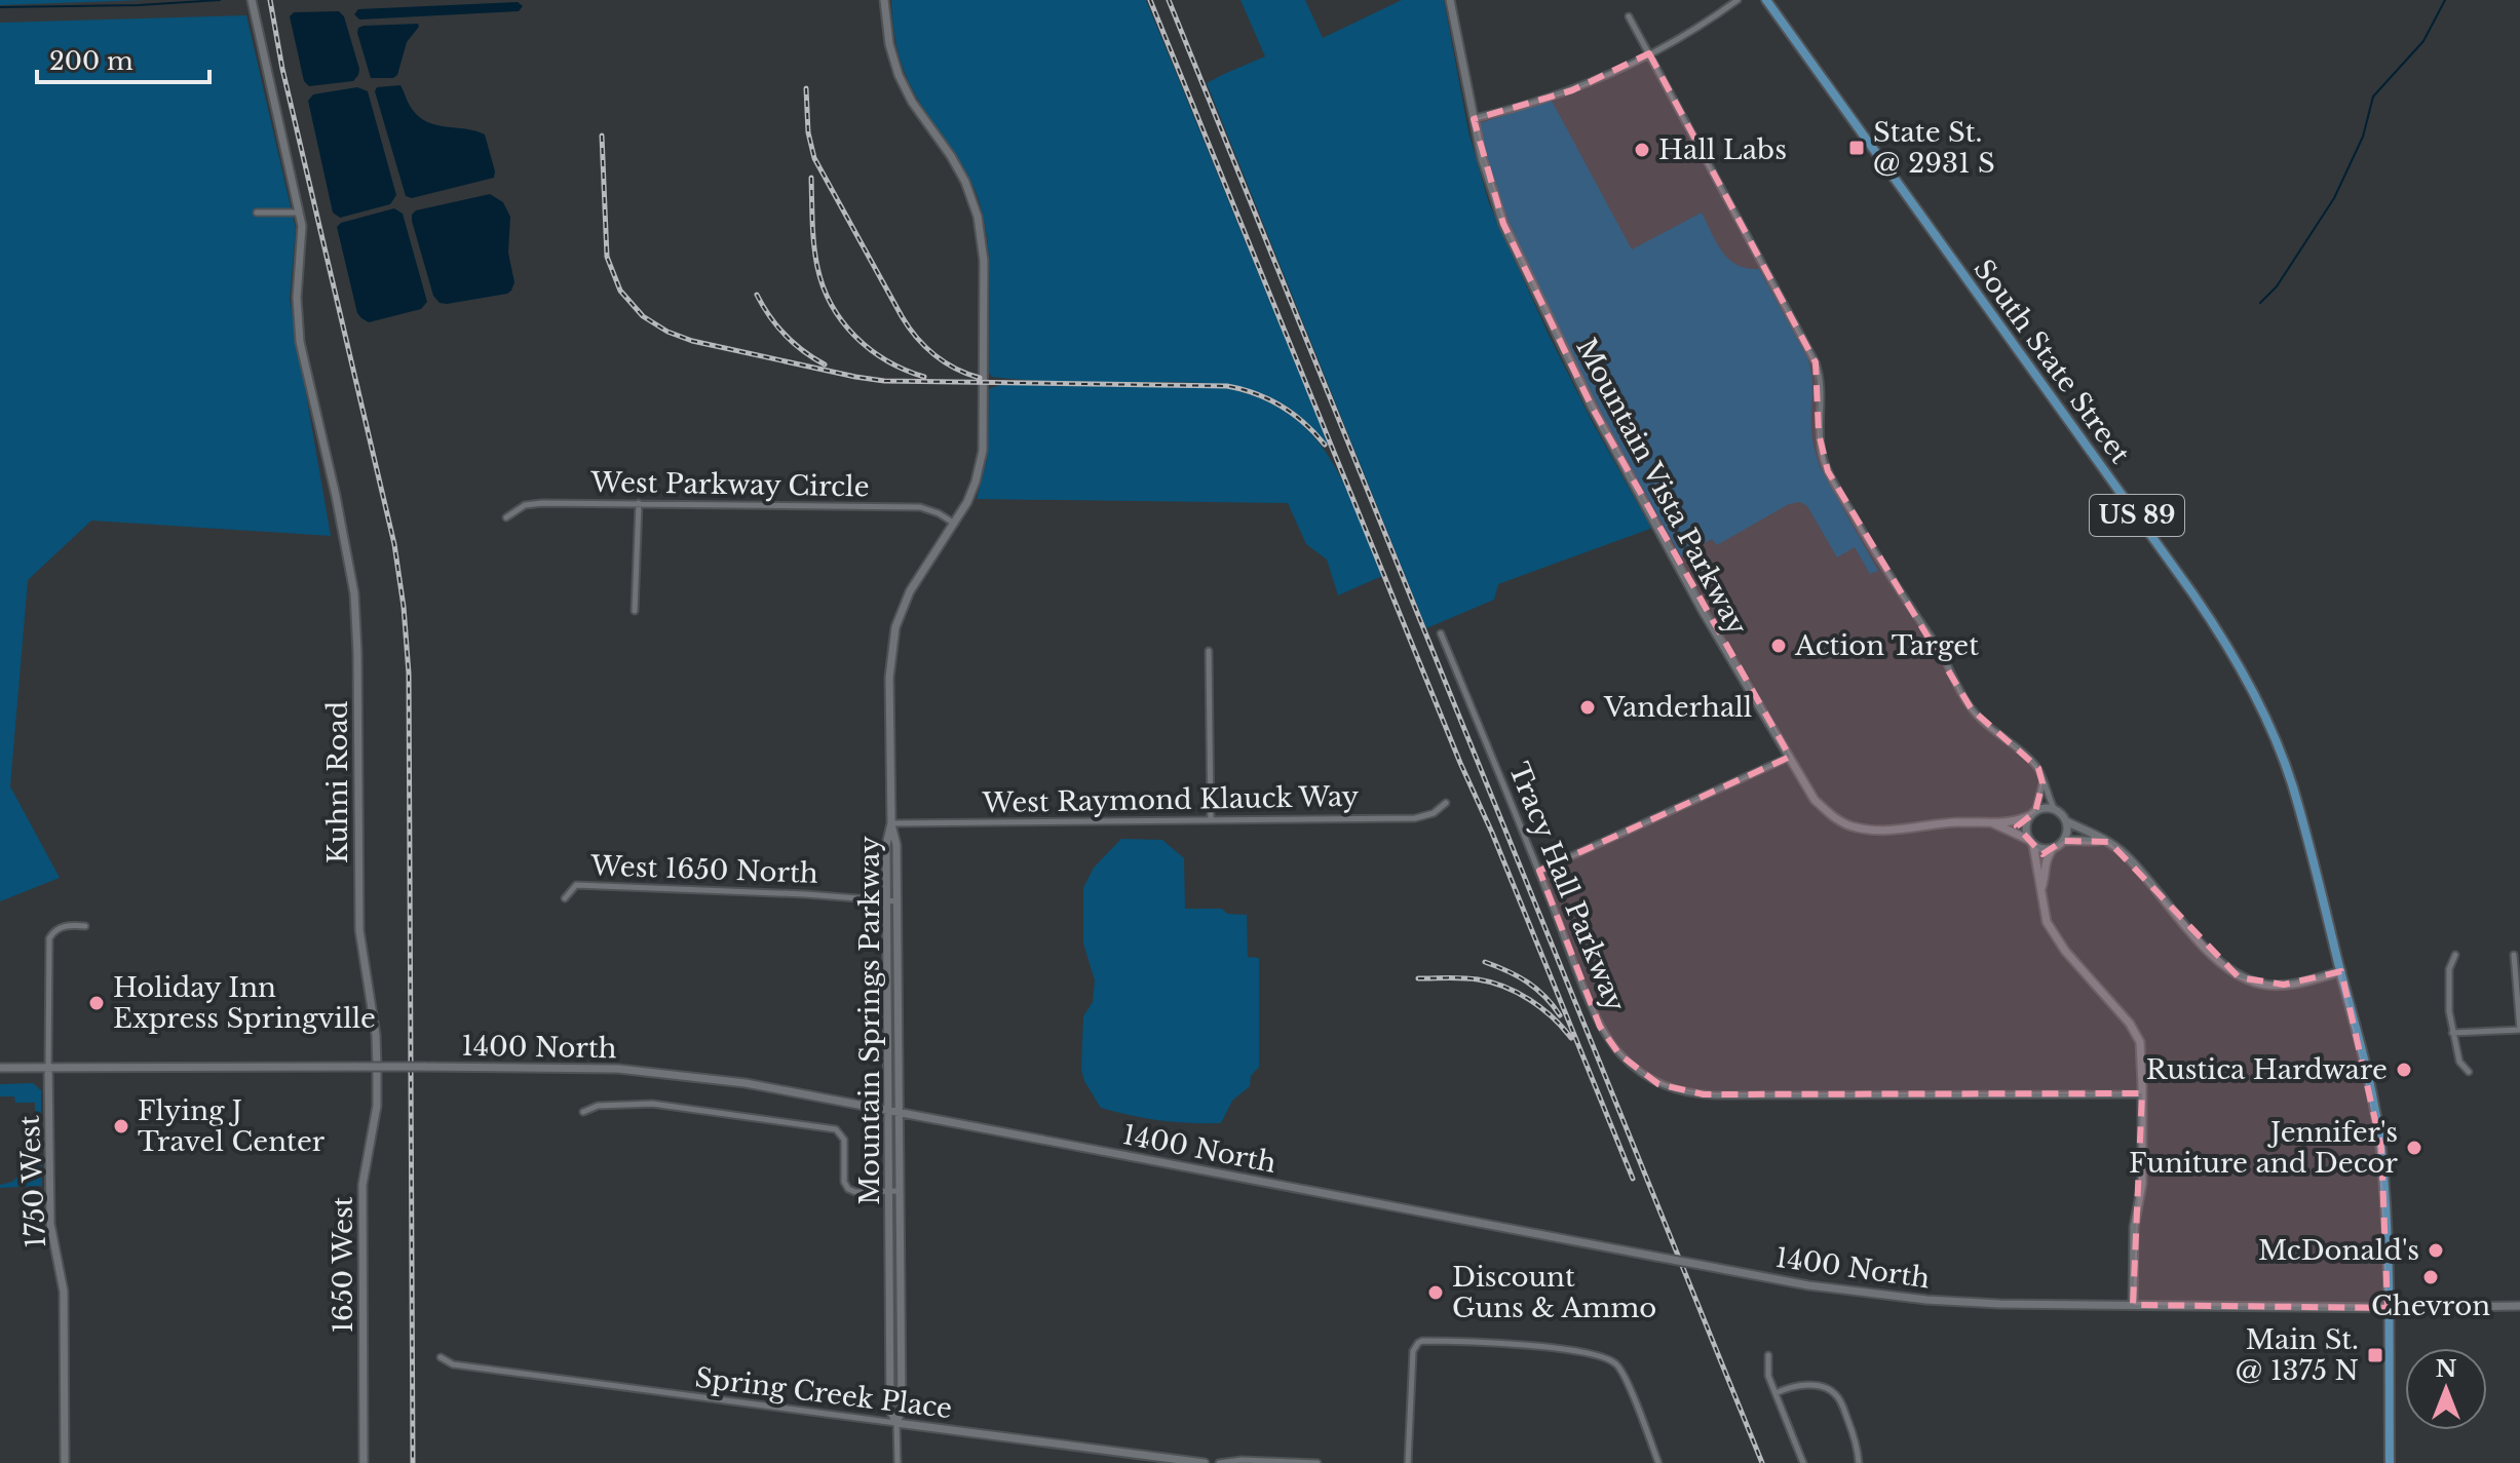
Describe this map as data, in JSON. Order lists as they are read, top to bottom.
{
  "streets": {
    "main road": ["South State Street", "US 89"],
    "street": [
      "West Parkway Circle",
      "Mountain Vista Parkway",
      "Kuhni Road",
      "West Raymond Klauck Way",
      "West 1650 North",
      "Tracy Hall Parkway",
      "Mountain Springs Parkway",
      "1400 North",
      "1750 West",
      "1650 West",
      "Spring Creek Place"
    ]
  },
  "crossings": [
    ["South State Street", "US 89"],
    ["US 89", "1400 North"],
    ["Kuhni Road", "1650 West"],
    ["West Raymond Klauck Way", "Mountain Springs Parkway"],
    ["West 1650 North", "Mountain Springs Parkway"],
    ["Mountain Springs Parkway", "1400 North"],
    ["Mountain Springs Parkway", "Spring Creek Place"],
    ["1400 North", "1750 West"]
  ],
  "places": {
    "transit": ["State St. @ 2931 S", "Main St. @ 1375 N"],
    "other": [
      "Hall Labs",
      "Action Target",
      "Vanderhall",
      "Holiday Inn Express Springville",
      "Rustica Hardware",
      "Flying J Travel Center",
      "Jennifer's Funiture and Decor",
      "McDonald's",
      "Chevron",
      "Discount Guns & Ammo"
    ]
  },
  "scale_bar": "200 m",
  "north": "top"
}
